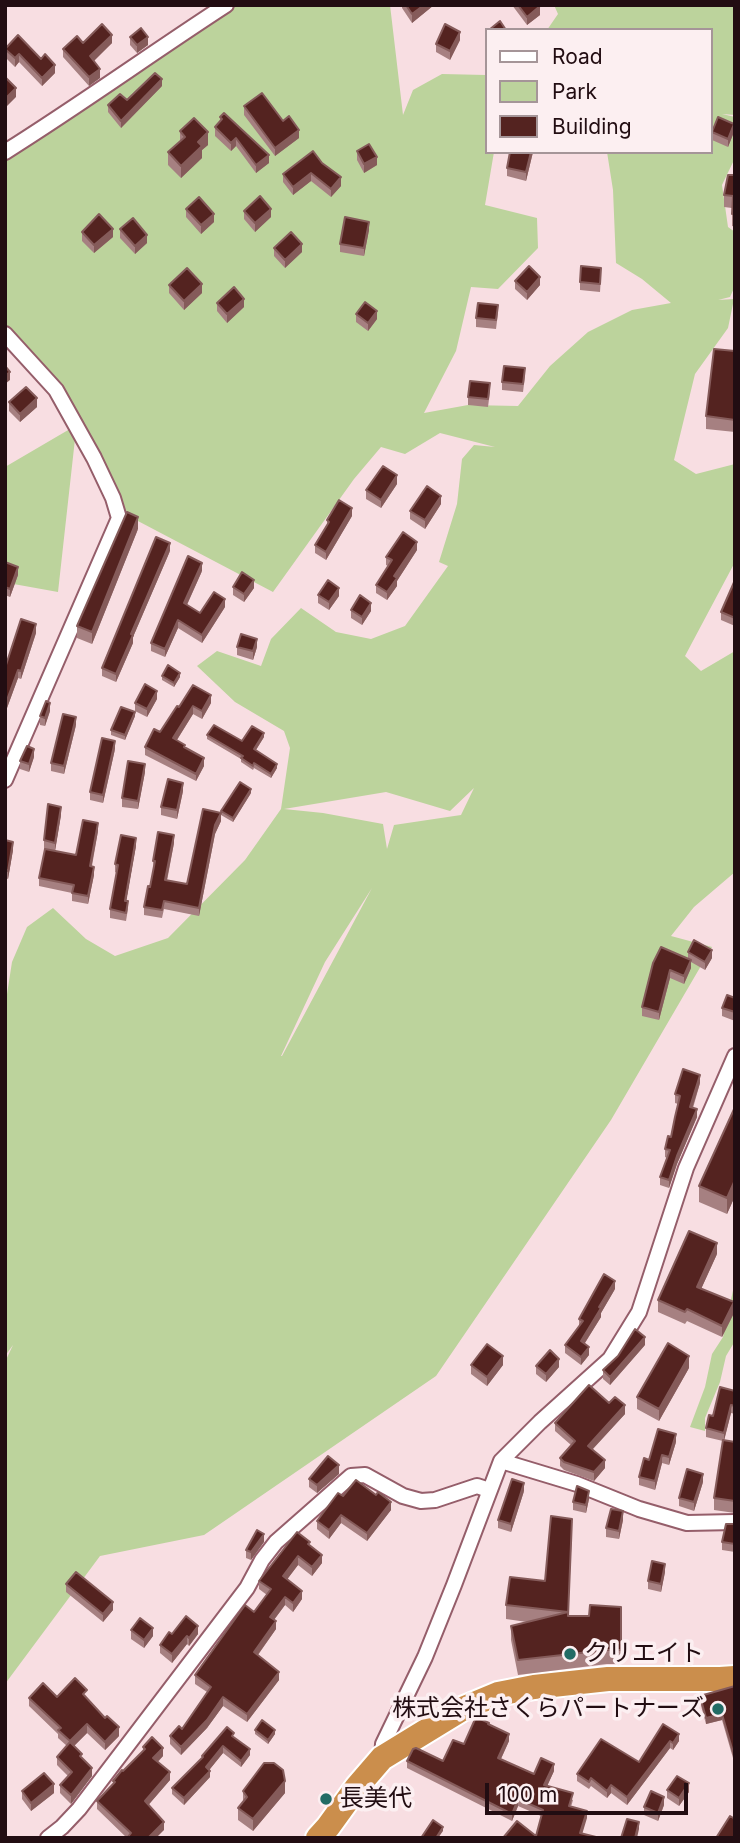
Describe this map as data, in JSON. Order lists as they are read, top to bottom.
{
  "places": ["クリエイト", "株式会社さくらパートナーズ", "長美代"],
  "legend": ["Road", "Park", "Building"],
  "scale_bar": "100 m"
}
